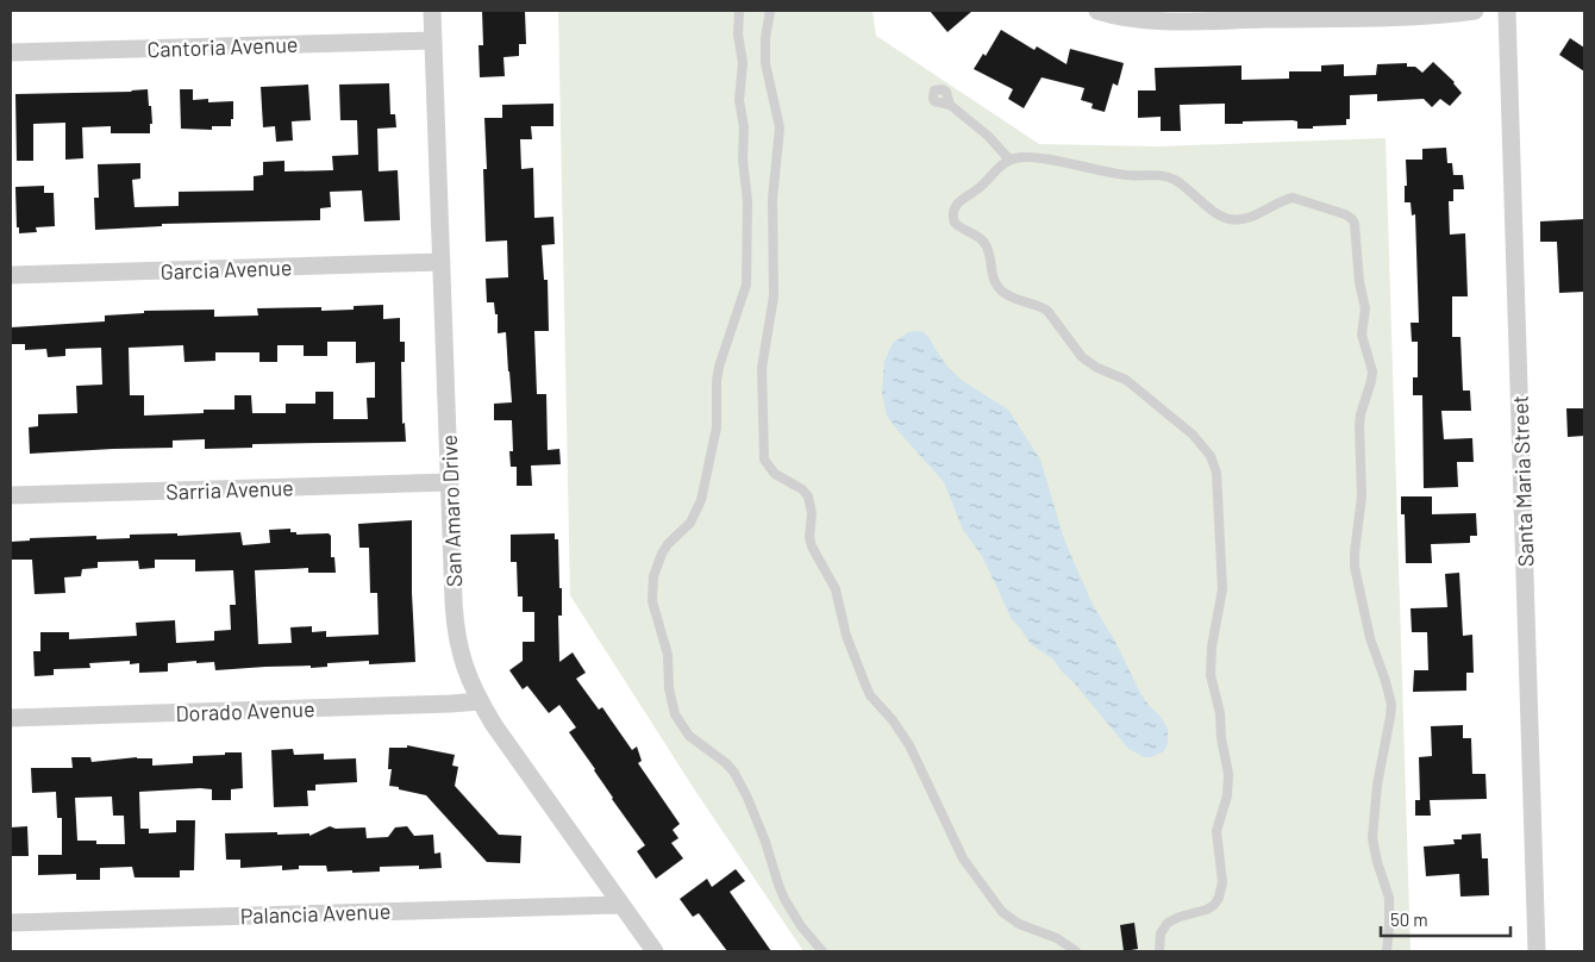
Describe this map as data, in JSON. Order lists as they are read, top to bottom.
{
  "streets": {
    "street": [
      "Cantoria Avenue",
      "Garcia Avenue",
      "Santa Maria Street",
      "Sarria Avenue",
      "San Amaro Drive",
      "Dorado Avenue",
      "Palancia Avenue"
    ]
  },
  "crossings": [
    ["Cantoria Avenue", "San Amaro Drive"],
    ["Garcia Avenue", "San Amaro Drive"],
    ["Sarria Avenue", "San Amaro Drive"],
    ["San Amaro Drive", "Dorado Avenue"],
    ["San Amaro Drive", "Palancia Avenue"]
  ],
  "scale_bar": "50 m"
}
